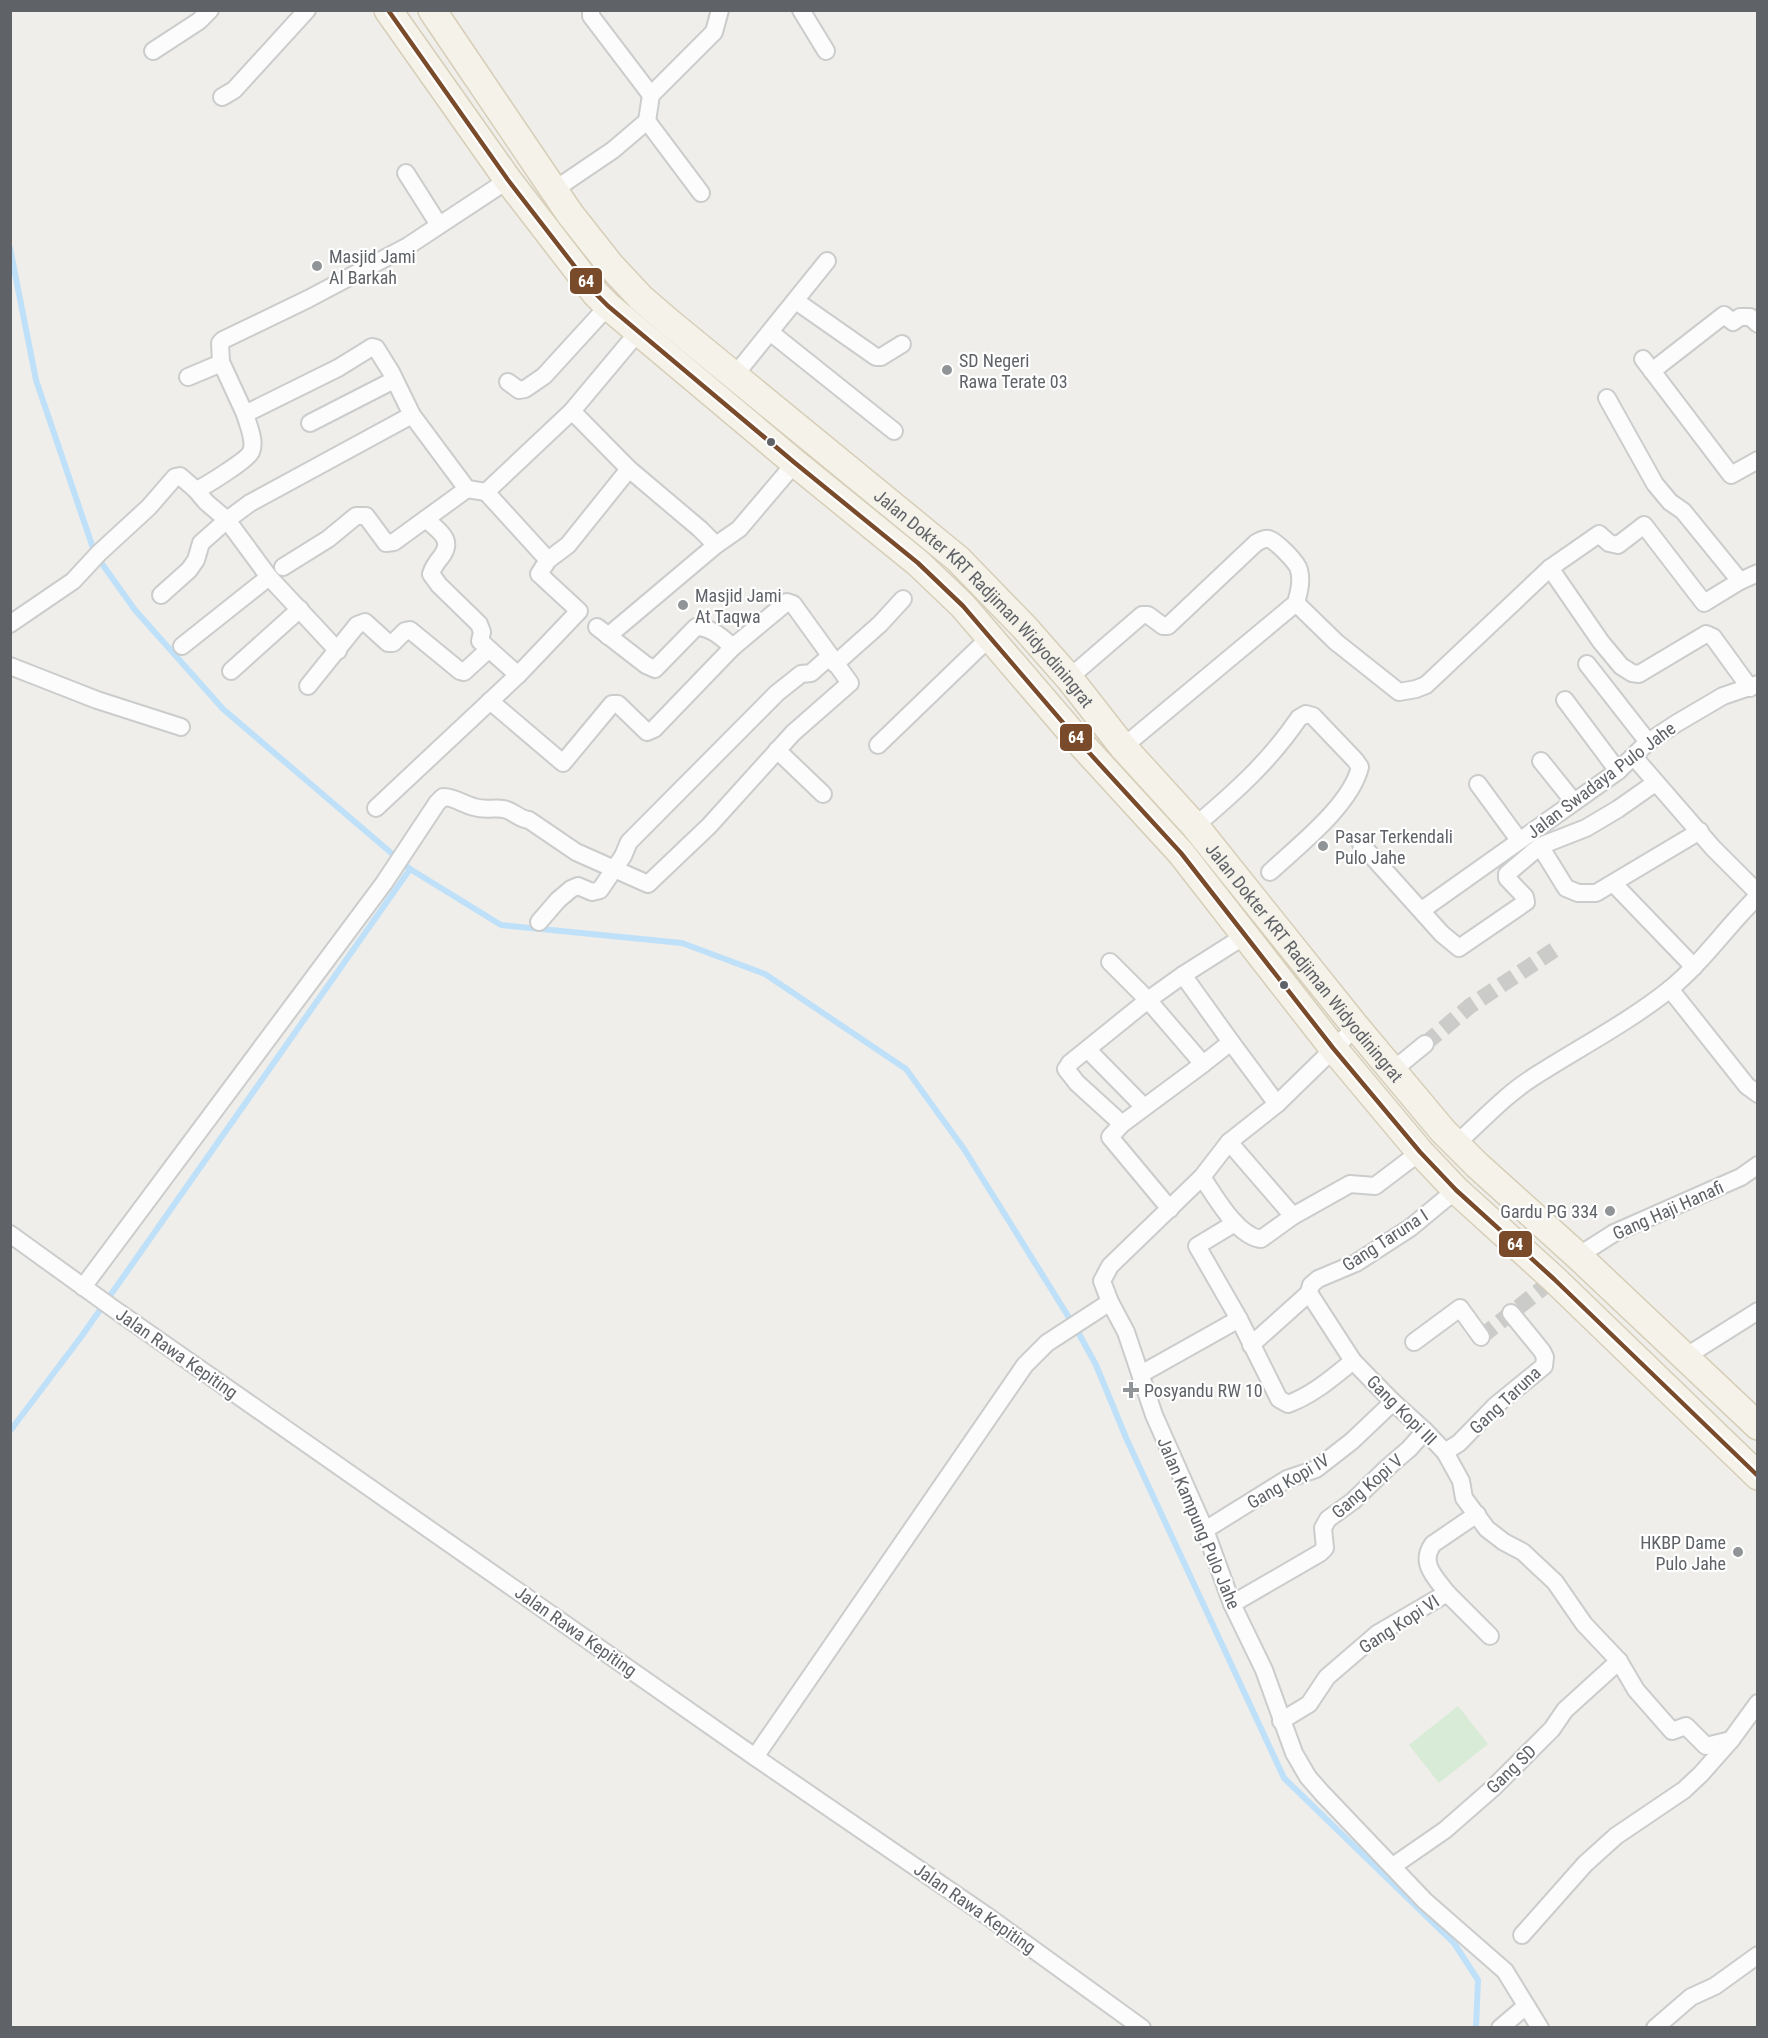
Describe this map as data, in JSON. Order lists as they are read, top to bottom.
{
  "streets": {
    "main road": ["Jalan Dokter KRT Radjiman Widyodiningrat"],
    "street": [
      "Jalan Swadaya Pulo Jahe",
      "Gang Haji Hanafi",
      "Gang Taruna I",
      "Jalan Rawa Kepiting",
      "Gang Taruna",
      "Gang Kopi III",
      "Gang Kopi IV",
      "Gang Kopi V",
      "Jalan Kampung Pulo Jahe",
      "Gang Kopi VI",
      "Gang SD"
    ]
  },
  "crossings": [
    ["Jalan Dokter KRT Radjiman Widyodiningrat", "Gang Haji Hanafi"],
    ["Jalan Dokter KRT Radjiman Widyodiningrat", "Gang Taruna I"],
    ["Jalan Dokter KRT Radjiman Widyodiningrat", "Jalan Kampung Pulo Jahe"],
    ["Gang Taruna I", "Gang Kopi III"],
    ["Gang Taruna", "Gang Kopi III"],
    ["Gang Kopi III", "Gang Kopi IV"],
    ["Gang Kopi III", "Gang Kopi V"],
    ["Gang Kopi III", "Gang SD"],
    ["Gang Kopi IV", "Jalan Kampung Pulo Jahe"],
    ["Gang Kopi V", "Jalan Kampung Pulo Jahe"],
    ["Jalan Kampung Pulo Jahe", "Gang Kopi VI"],
    ["Jalan Kampung Pulo Jahe", "Gang SD"]
  ],
  "places": {
    "other": [
      "Masjid Jami Al Barkah",
      "SD Negeri Rawa Terate 03",
      "Masjid Jami At Taqwa",
      "Pasar Terkendali Pulo Jahe",
      "Gardu PG 334",
      "HKBP Dame Pulo Jahe"
    ],
    "health": ["Posyandu RW 10"]
  },
  "lines": ["transit line 64"]
}
